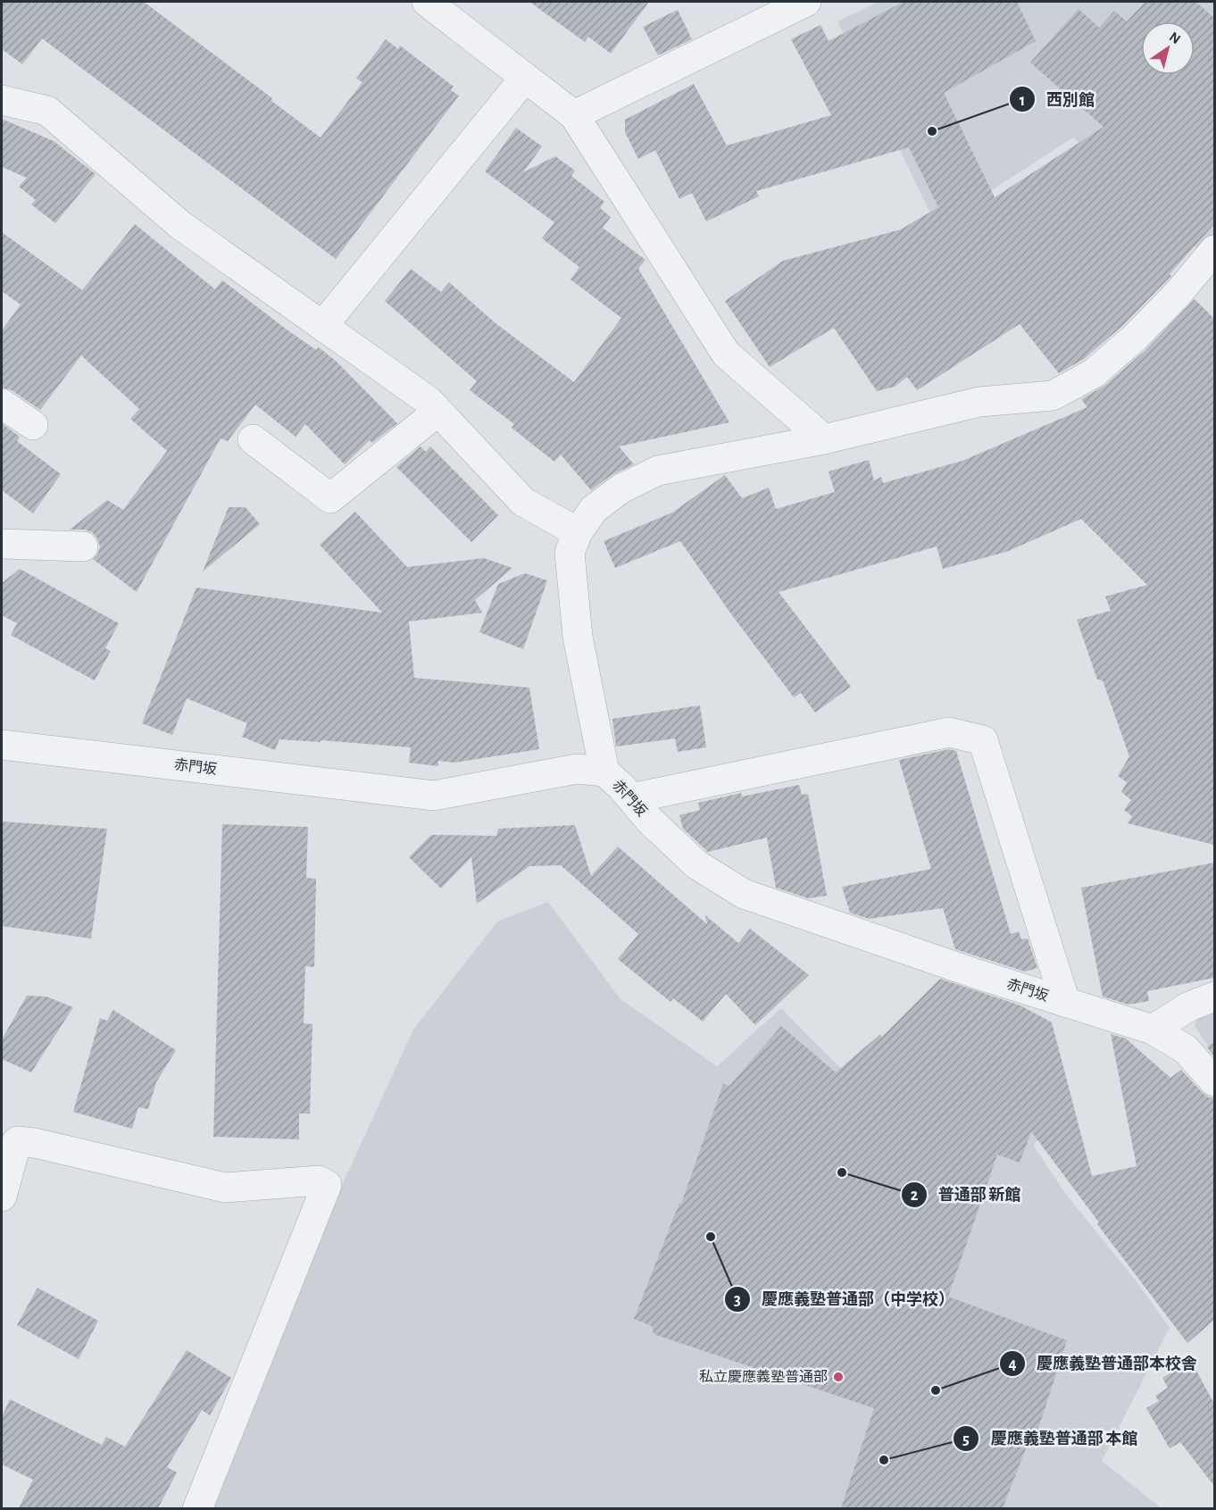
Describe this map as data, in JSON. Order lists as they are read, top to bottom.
{
  "streets": {
    "street": ["赤門坂"]
  },
  "places": [
    "西別館",
    "普通部 新館",
    "慶應義塾普通部（中学校）",
    "私立慶應義塾普通部",
    "慶應義塾普通部本校舎",
    "慶應義塾普通部 本館"
  ],
  "north": "top right"
}
